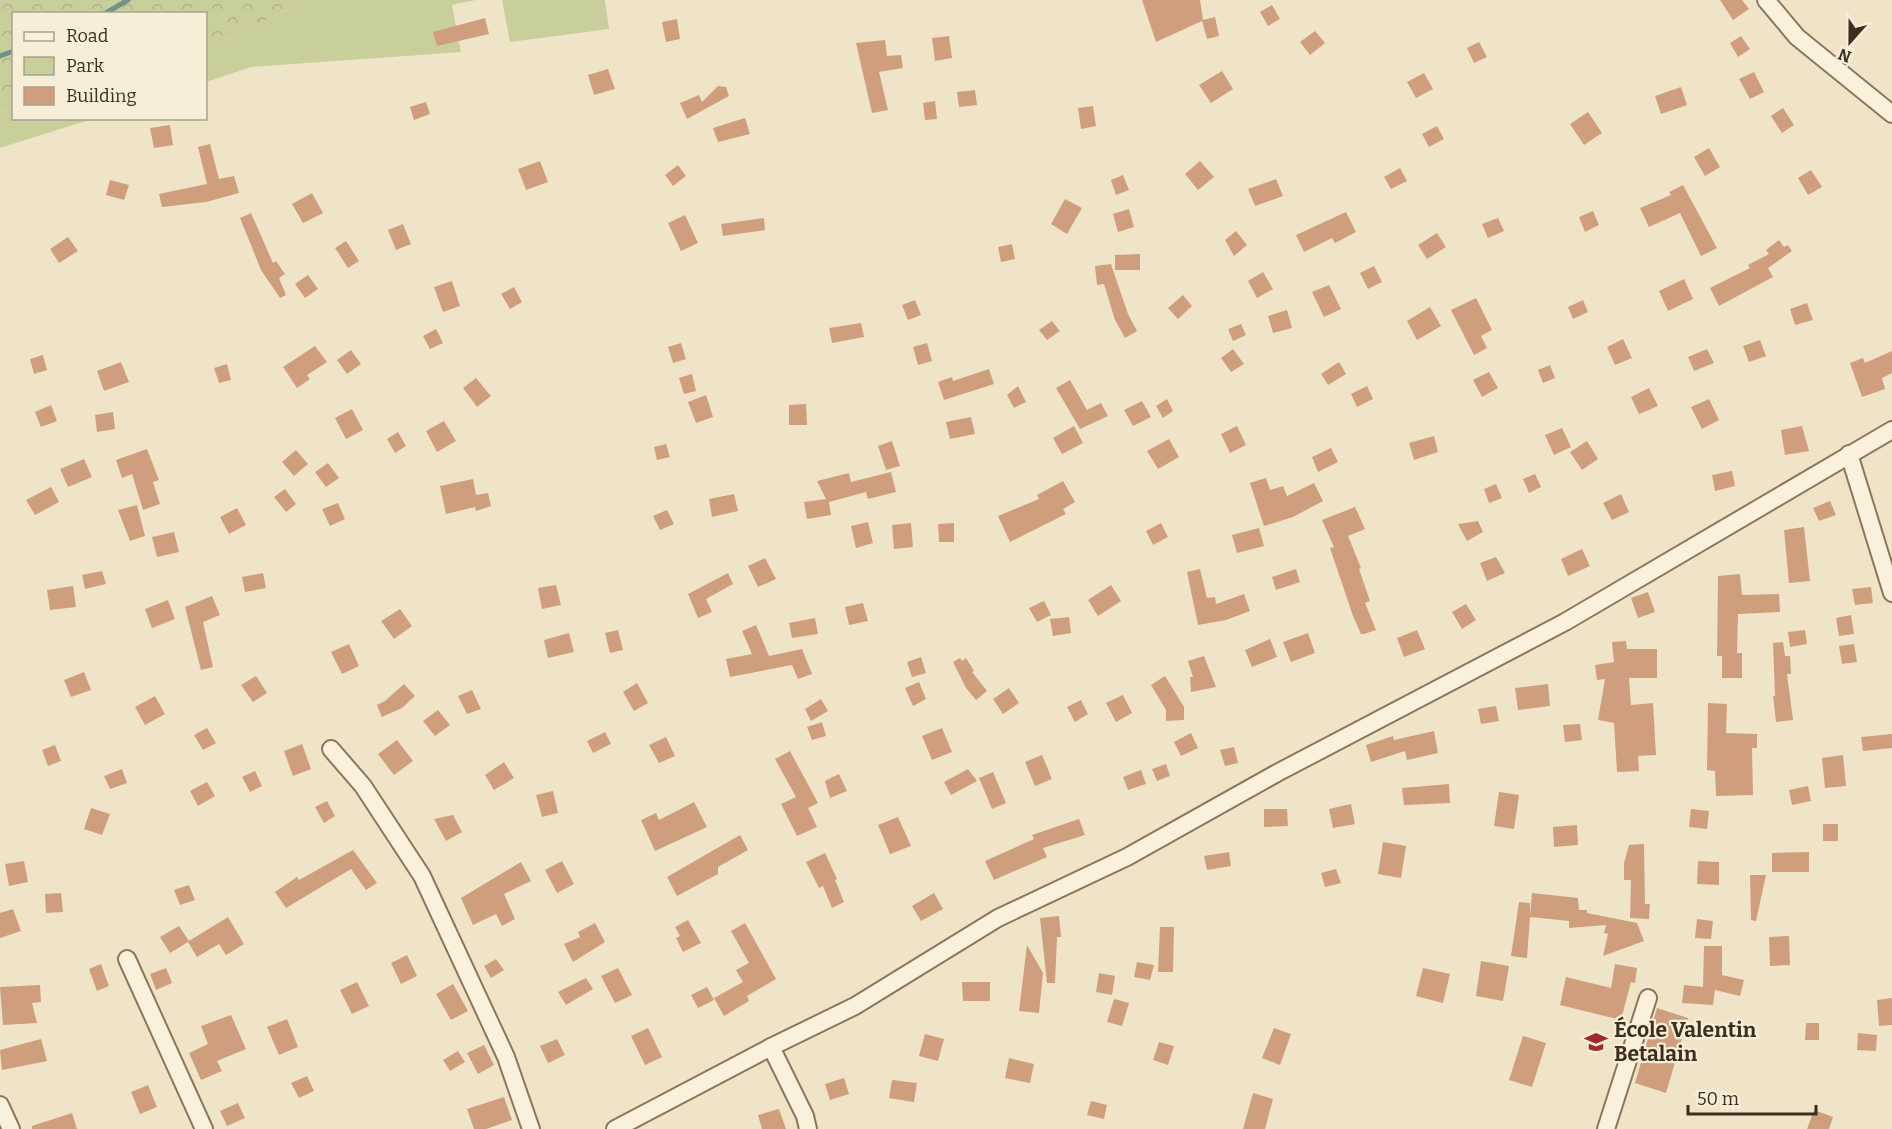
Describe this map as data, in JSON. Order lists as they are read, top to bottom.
{
  "places": {
    "school or university": ["École Valentin Betalain"]
  },
  "legend": ["Road", "Park", "Building"],
  "scale_bar": "50 m",
  "north": "bottom"
}
